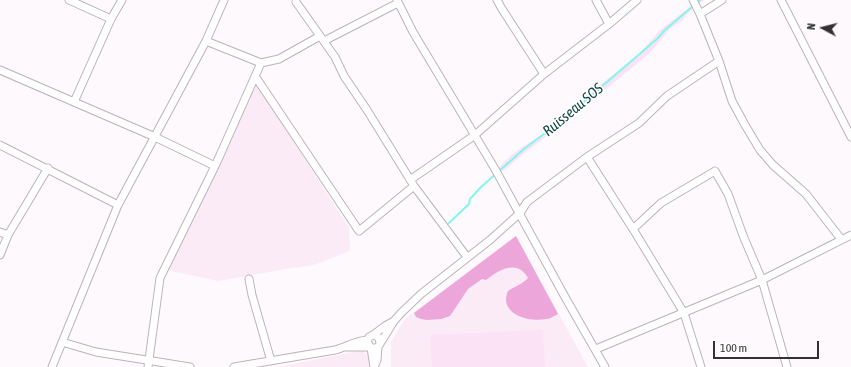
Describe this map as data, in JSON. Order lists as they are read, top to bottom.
{
  "water": ["Ruisseau SOS"],
  "scale_bar": "100 m",
  "north": "left"
}
